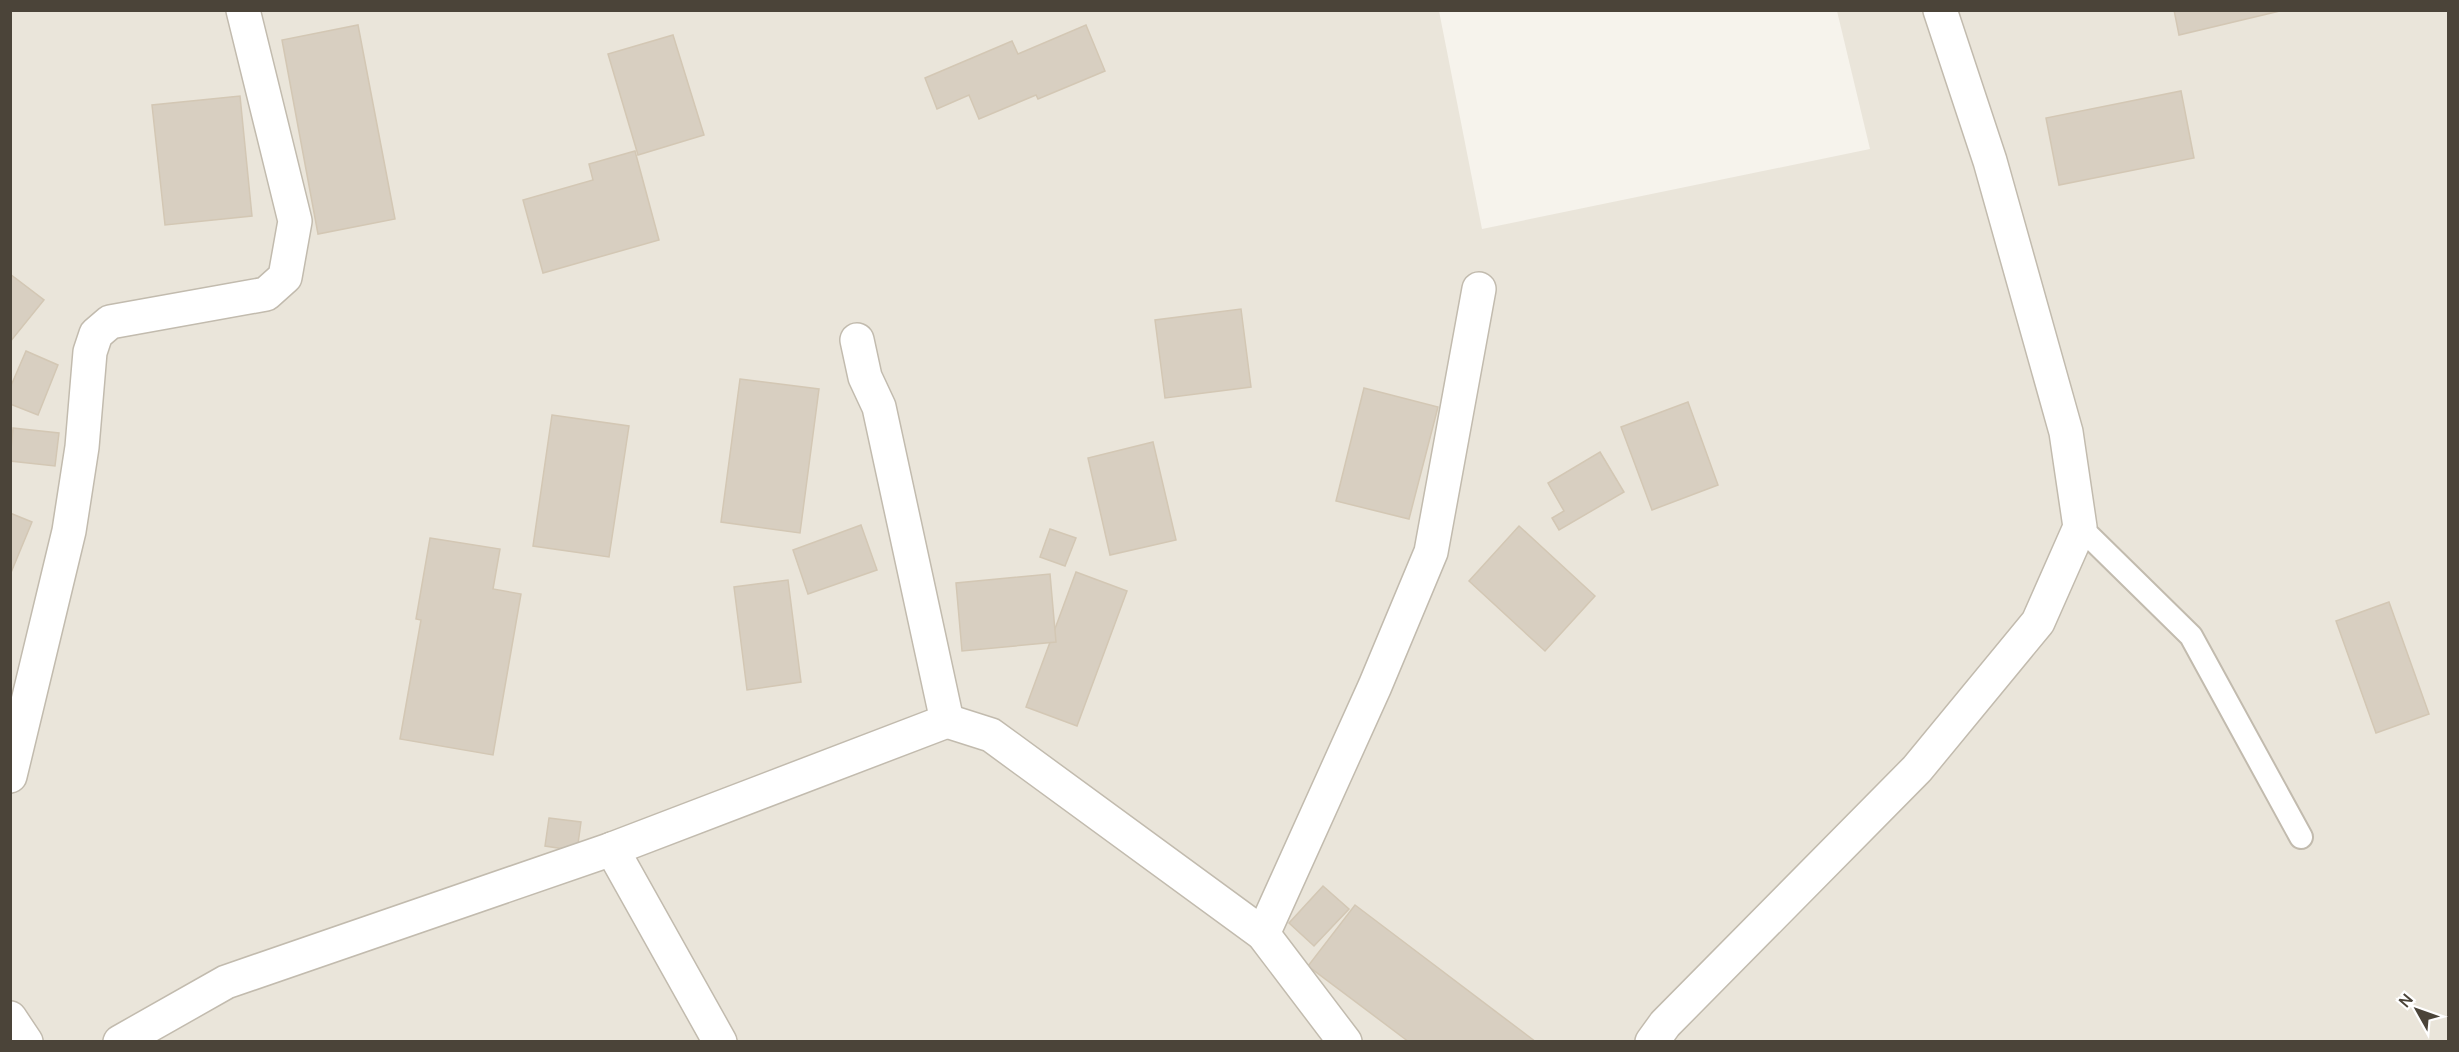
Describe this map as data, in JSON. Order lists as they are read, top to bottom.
{
  "north": "top left"
}
